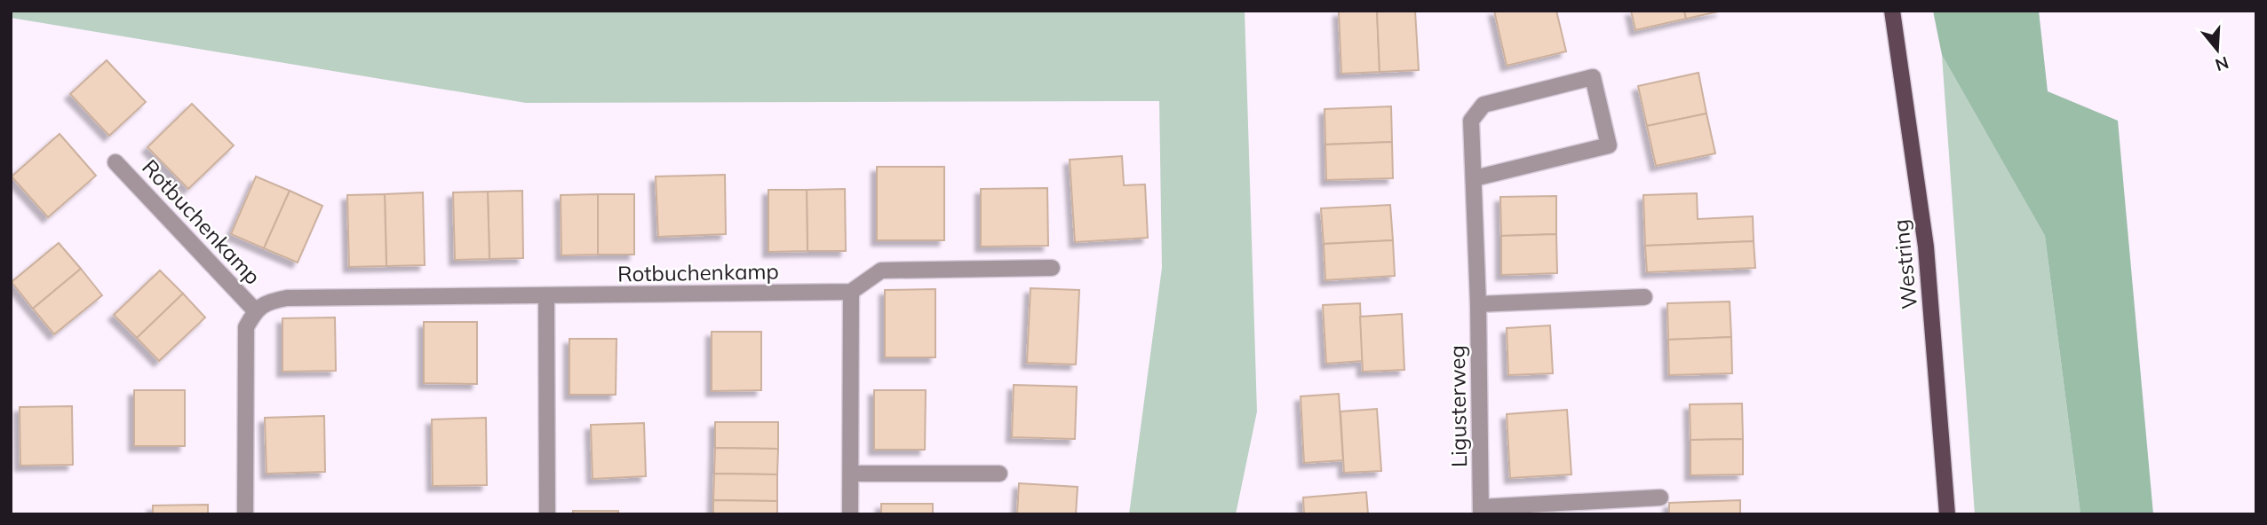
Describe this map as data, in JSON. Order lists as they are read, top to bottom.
{
  "streets": {
    "main road": ["Westring"],
    "street": ["Rotbuchenkamp", "Ligusterweg"]
  },
  "north": "bottom"
}
